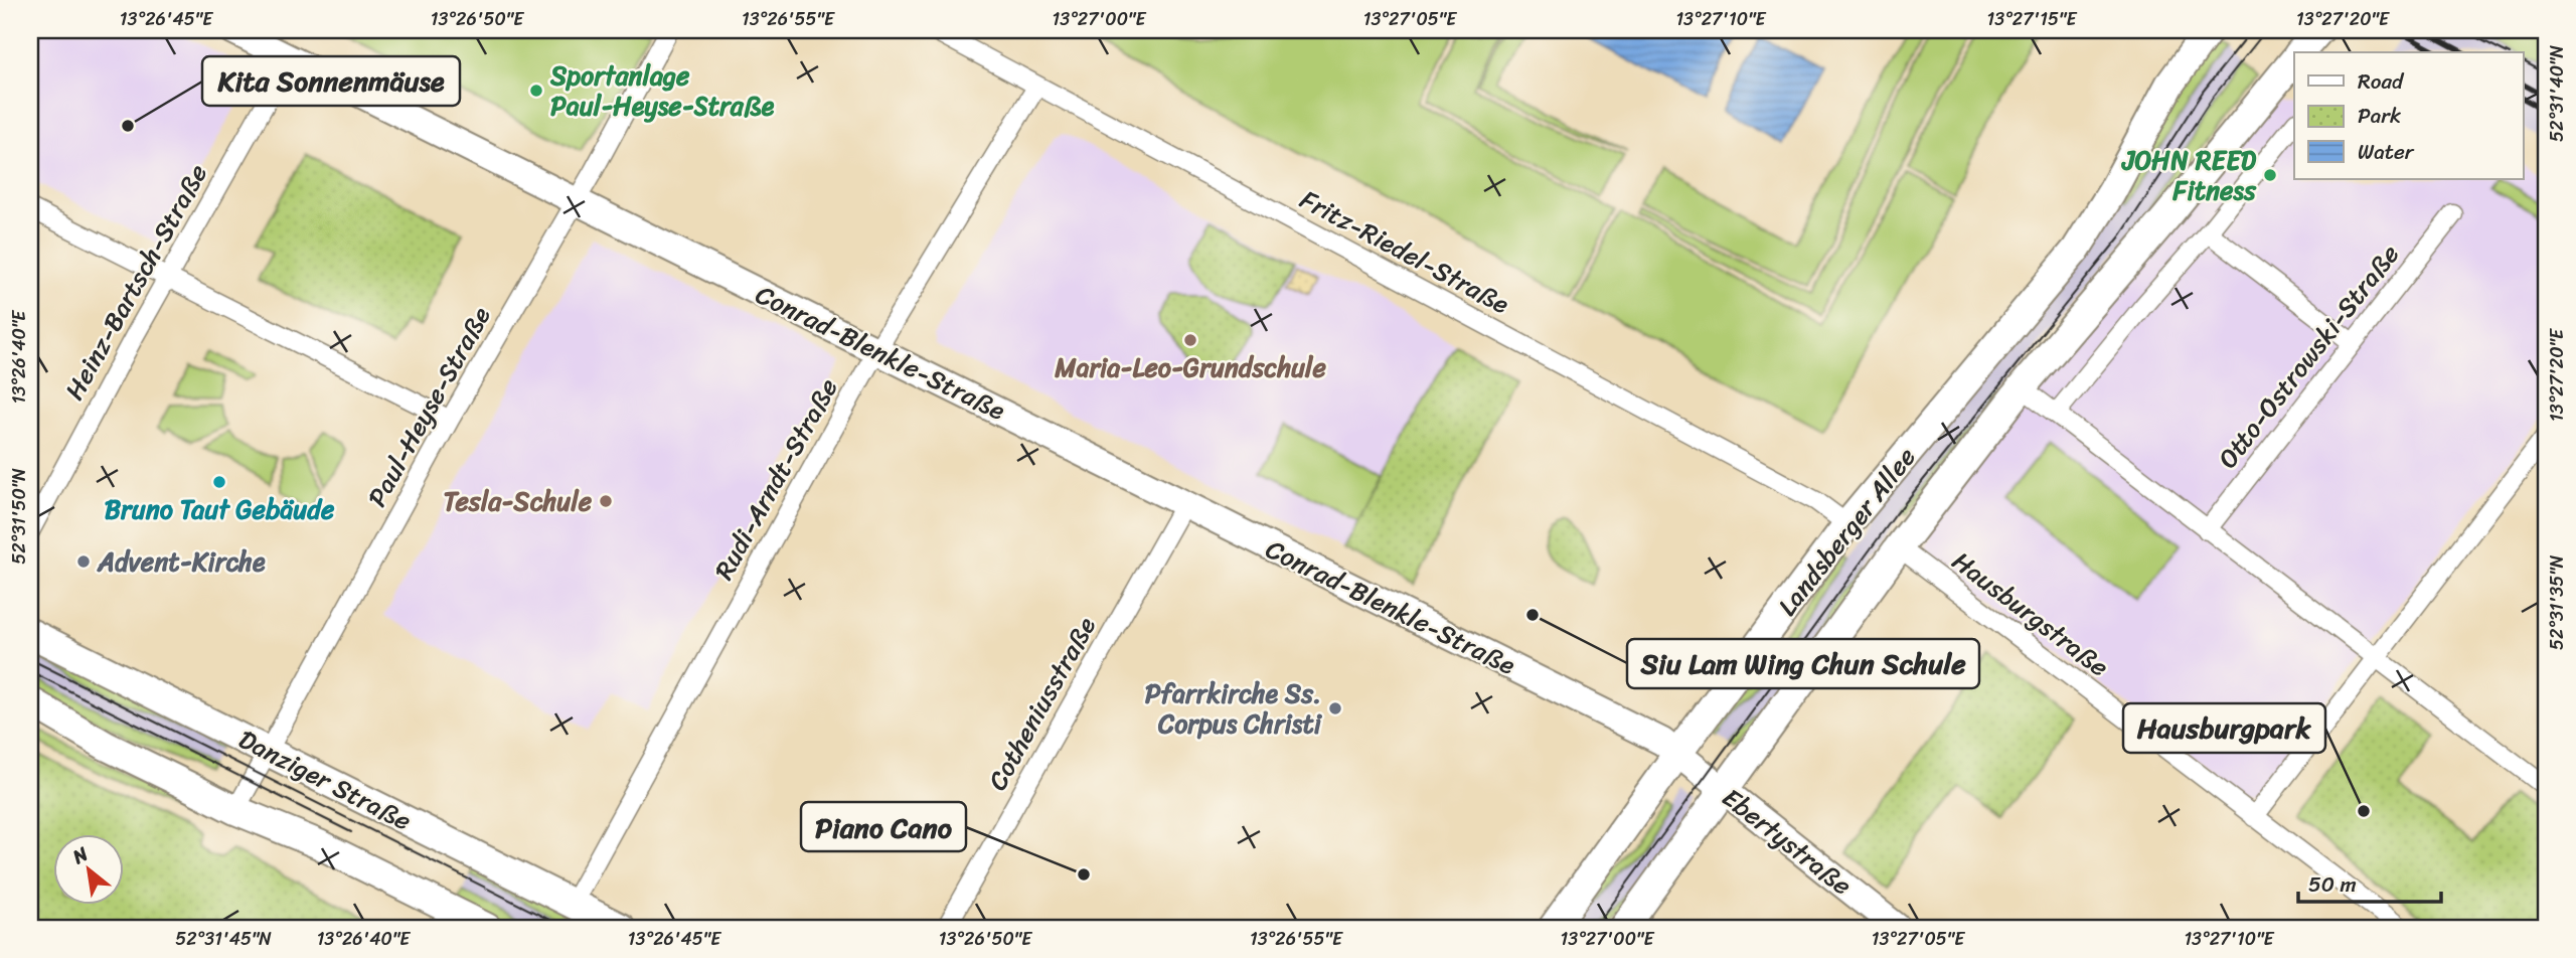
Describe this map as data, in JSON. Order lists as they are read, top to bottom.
{
  "streets": {
    "main road": ["Landsberger Allee", "Danziger Straße"],
    "street": [
      "Fritz-Riedel-Straße",
      "Heinz-Bartsch-Straße",
      "Conrad-Blenkle-Straße",
      "Otto-Ostrowski-Straße",
      "Paul-Heyse-Straße",
      "Rudi-Arndt-Straße",
      "Hausburgstraße",
      "Cotheniusstraße",
      "Ebertystraße"
    ]
  },
  "crossings": [
    ["Fritz-Riedel-Straße", "Rudi-Arndt-Straße"],
    ["Fritz-Riedel-Straße", "Landsberger Allee"],
    ["Heinz-Bartsch-Straße", "Conrad-Blenkle-Straße"],
    ["Conrad-Blenkle-Straße", "Paul-Heyse-Straße"],
    ["Conrad-Blenkle-Straße", "Rudi-Arndt-Straße"],
    ["Conrad-Blenkle-Straße", "Landsberger Allee"],
    ["Conrad-Blenkle-Straße", "Cotheniusstraße"],
    ["Conrad-Blenkle-Straße", "Ebertystraße"],
    ["Paul-Heyse-Straße", "Danziger Straße"],
    ["Rudi-Arndt-Straße", "Danziger Straße"],
    ["Landsberger Allee", "Hausburgstraße"],
    ["Landsberger Allee", "Ebertystraße"]
  ],
  "places": [
    "Sportanlage Paul-Heyse-Straße",
    "Kita Sonnenmäuse",
    "JOHN REED Fitness",
    "Maria-Leo-Grundschule",
    "Bruno Taut Gebäude",
    "Tesla-Schule",
    "Advent-Kirche",
    "Siu Lam Wing Chun Schule",
    "Pfarrkirche Ss. Corpus Christi",
    "Hausburgpark",
    "Piano Cano"
  ],
  "legend": ["Road", "Park", "Water"],
  "scale_bar": "50 m",
  "north": "top left",
  "coordinates": [
    "13°26'45\"E",
    "13°26'50\"E",
    "13°26'55\"E",
    "13°27'00\"E",
    "13°27'05\"E",
    "13°27'10\"E",
    "13°27'15\"E",
    "13°27'20\"E",
    "52°31'40\"N",
    "13°26'40\"E",
    "52°31'50\"N",
    "52°31'35\"N",
    "52°31'45\"N"
  ]
}
